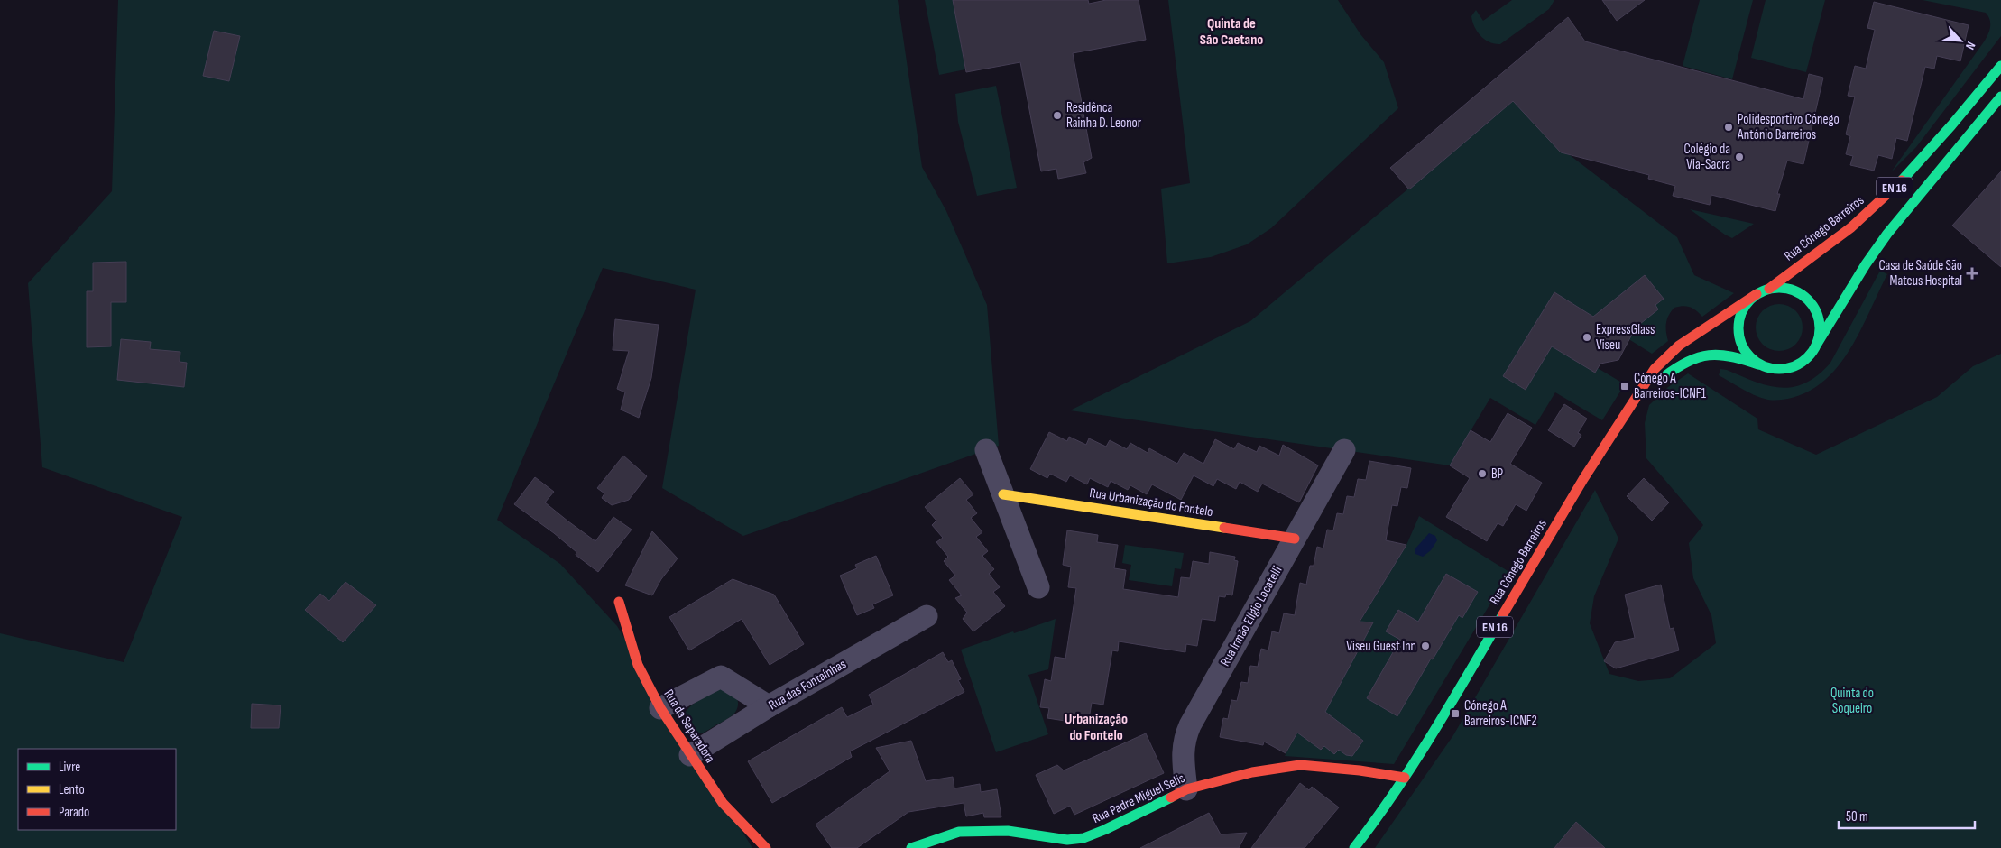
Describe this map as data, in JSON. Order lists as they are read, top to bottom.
{
  "streets": {
    "main road": [
      "EN 16",
      "Rua Cónego Barreiros",
      "Rua Urbanização do Fontelo",
      "Rua da Separadora",
      "Rua Padre Miguel Selis"
    ],
    "street": ["Rua Irmão Elígio Locatelli", "Rua das Fontaínhas"]
  },
  "crossings": [
    ["EN 16", "Rua Cónego Barreiros"],
    ["Rua Cónego Barreiros", "Rua Padre Miguel Selis"],
    ["Rua Urbanização do Fontelo", "Rua Irmão Elígio Locatelli"],
    ["Rua Irmão Elígio Locatelli", "Rua Padre Miguel Selis"],
    ["Rua das Fontaínhas", "Rua da Separadora"]
  ],
  "districts": ["Quinta de São Caetano", "Urbanização do Fontelo"],
  "parks": ["Quinta do Soqueiro"],
  "places": {
    "other": [
      "Residênca Rainha D. Leonor",
      "Polidesportivo Cónego António Barreiros",
      "Colégio da Via-Sacra",
      "ExpressGlass Viseu",
      "BP",
      "Viseu Guest Inn"
    ],
    "health": ["Casa de Saúde São Mateus Hospital"],
    "transit": ["Cónego A Barreiros-ICNF1", "Cónego A Barreiros-ICNF2"]
  },
  "legend": ["Livre", "Lento", "Parado"],
  "scale_bar": "50 m",
  "north": "bottom right"
}
